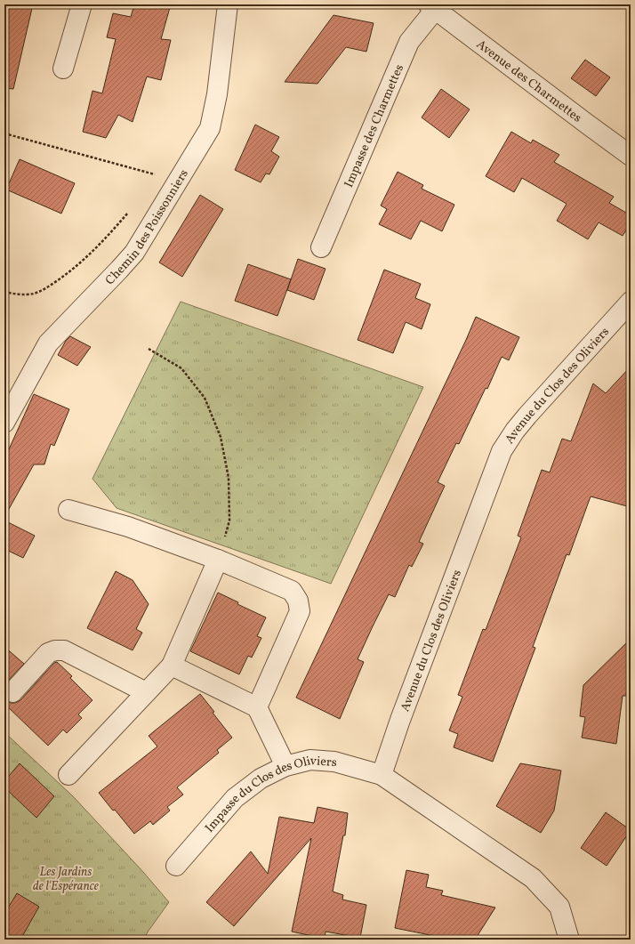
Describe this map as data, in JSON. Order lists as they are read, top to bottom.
{
  "streets": {
    "street": [
      "Avenue des Charmettes",
      "Impasse des Charmettes",
      "Chemin des Poissonniers",
      "Avenue du Clos des Oliviers",
      "Impasse du Clos des Oliviers"
    ]
  },
  "crossings": [
    ["Avenue des Charmettes", "Impasse des Charmettes"],
    ["Avenue du Clos des Oliviers", "Impasse du Clos des Oliviers"]
  ],
  "parks": ["Les Jardins de l'Espérance"]
}
